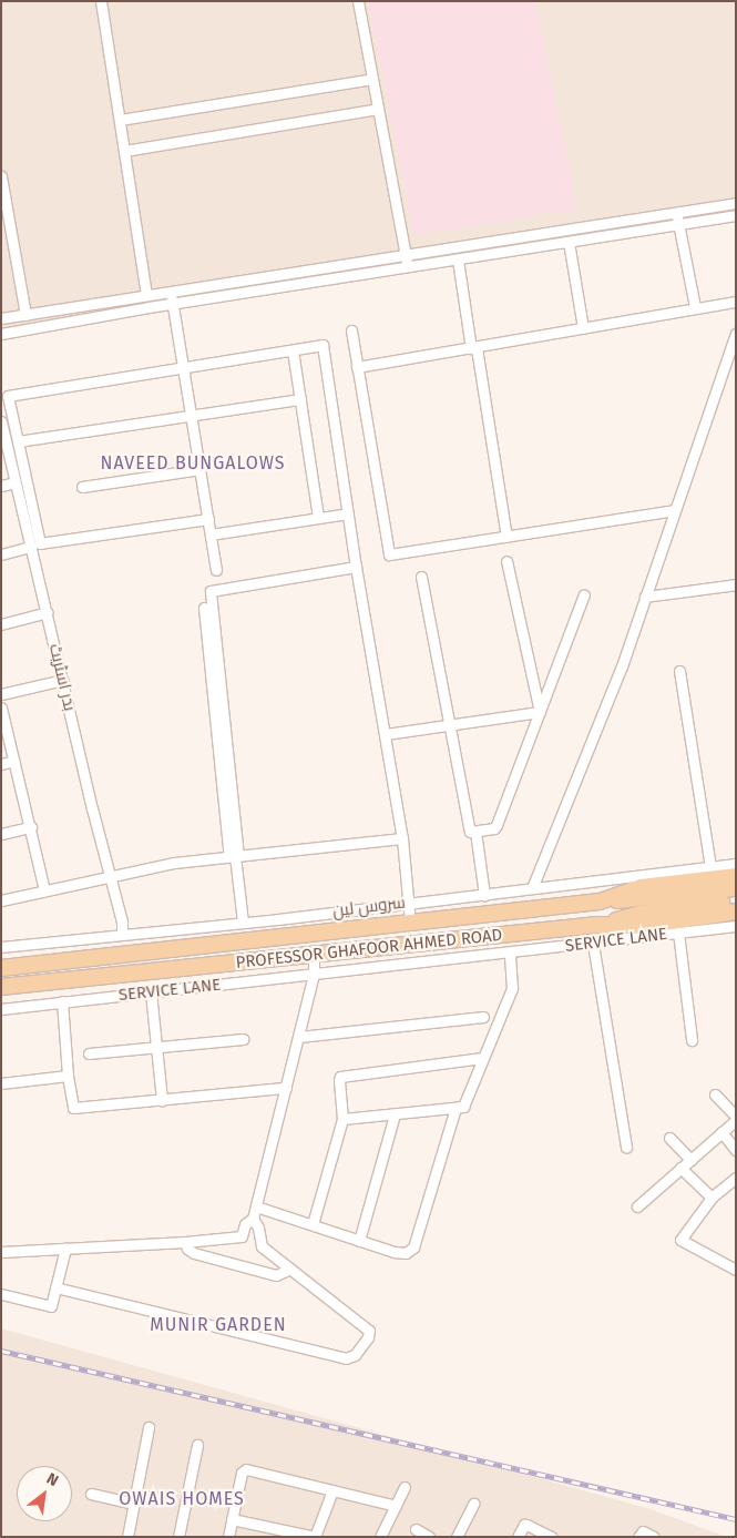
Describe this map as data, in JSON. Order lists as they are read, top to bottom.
{
  "streets": {
    "main road": ["PROFESSOR GHAFOOR AHMED ROAD"],
    "street": ["بدر اسٹریٹ", "سروس لین", "SERVICE LANE"]
  },
  "crossings": [
    ["بدر اسٹریٹ", "سروس لین"]
  ],
  "districts": ["NAVEED BUNGALOWS", "MUNIR GARDEN", "OWAIS HOMES"],
  "north": "top right"
}
